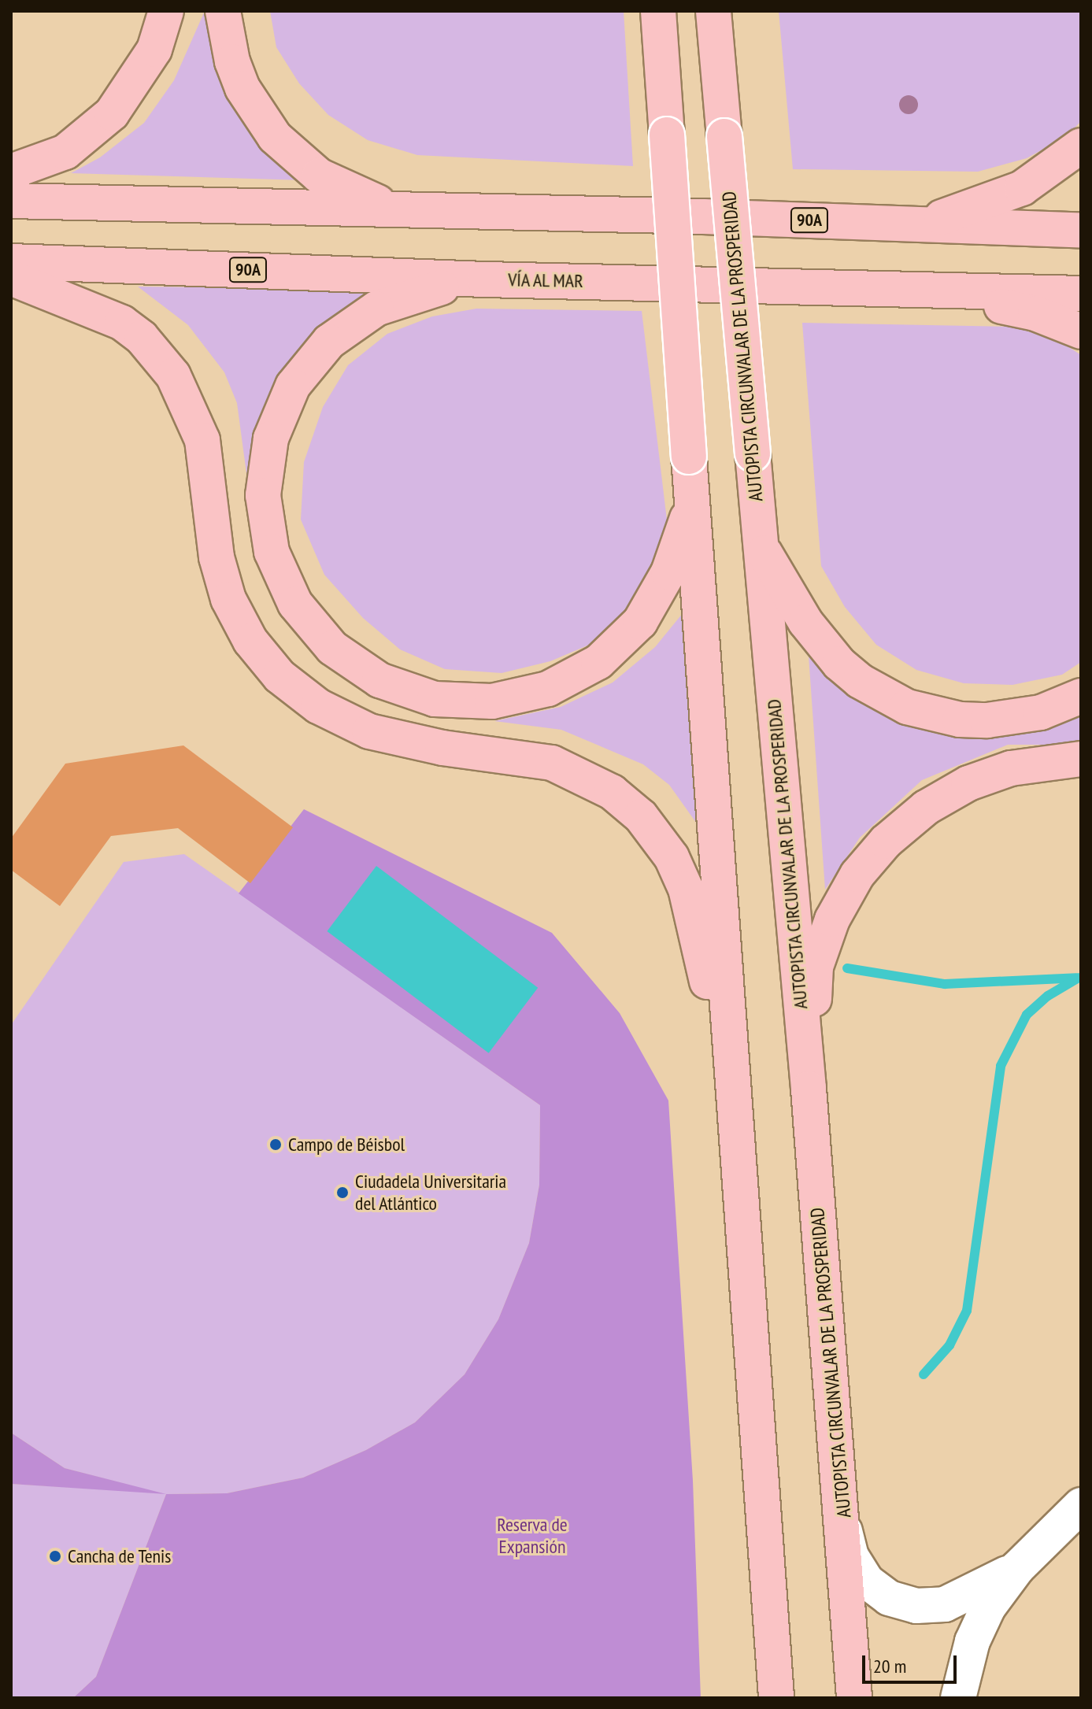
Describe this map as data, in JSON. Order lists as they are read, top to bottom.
{
  "streets": {
    "highway": ["90A", "VÍA AL MAR", "AUTOPISTA CIRCUNVALAR DE LA PROSPERIDAD"]
  },
  "parks": ["Reserva de Expansión"],
  "places": ["Campo de Béisbol", "Ciudadela Universitaria del Atlántico", "Cancha de Tenis"],
  "scale_bar": "20 m"
}
